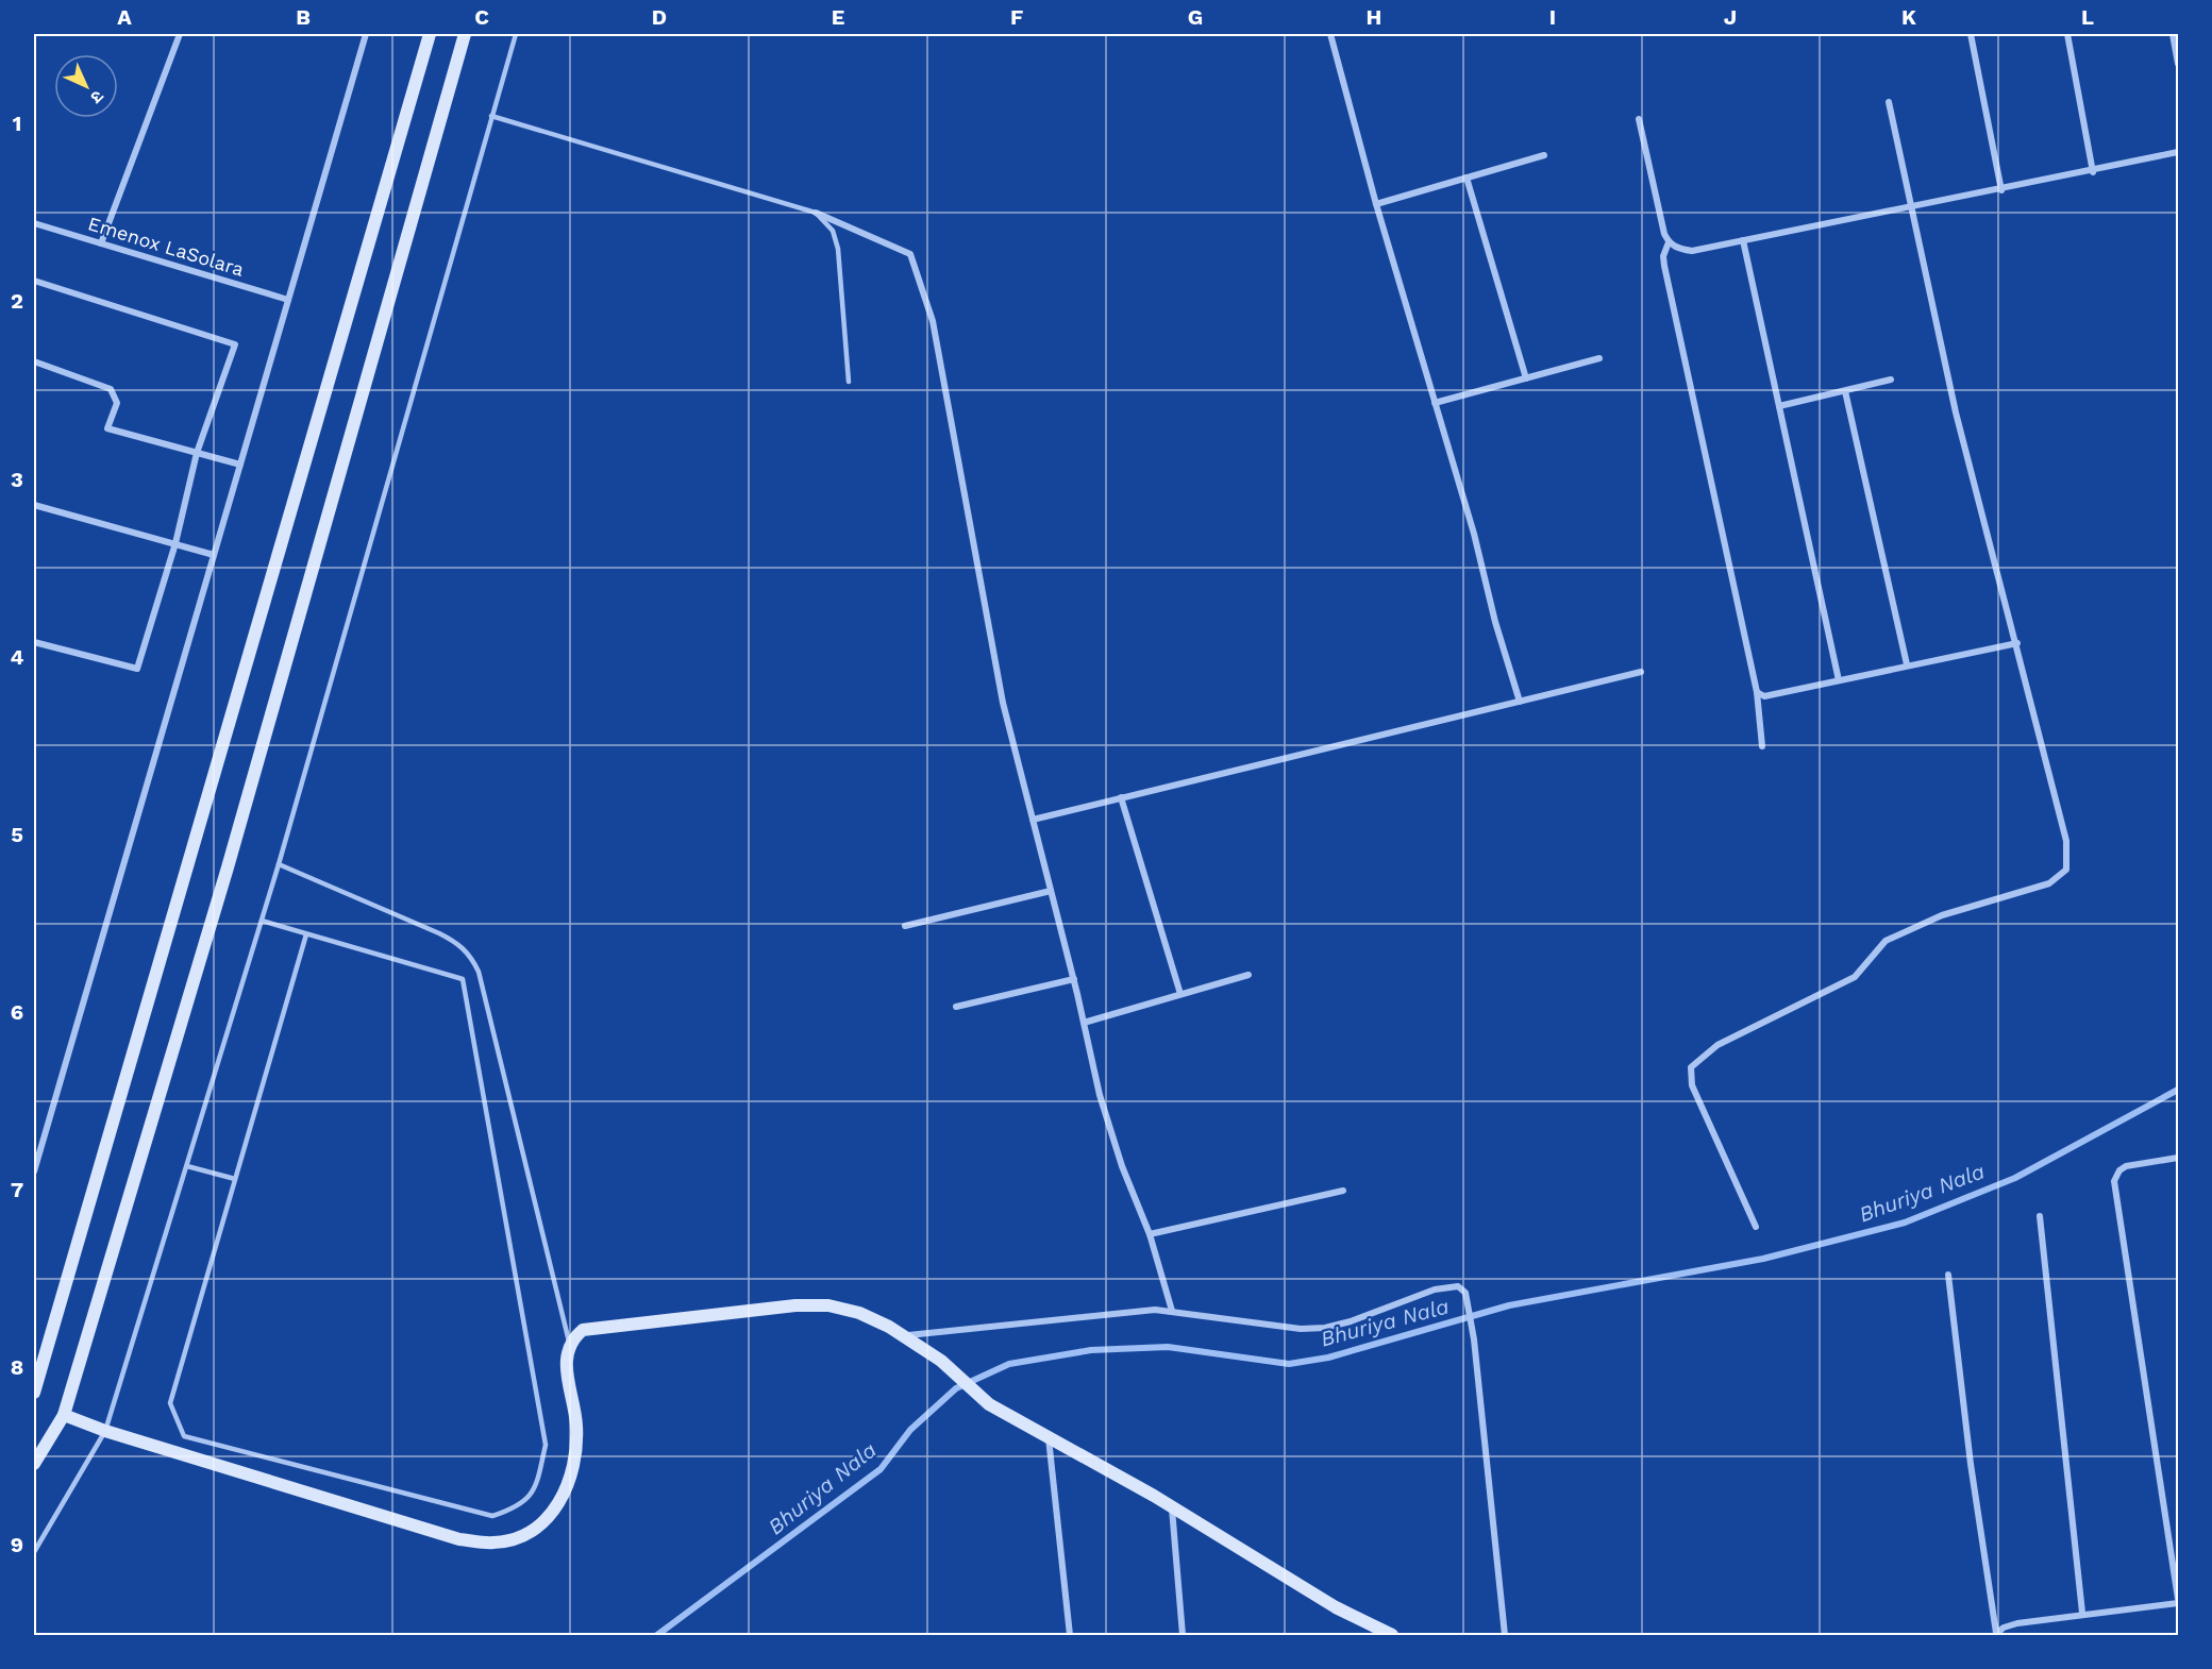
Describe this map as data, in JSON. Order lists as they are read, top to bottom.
{
  "streets": {
    "street": ["Emenox LaSolara"]
  },
  "water": ["Bhuriya Nala"],
  "north": "bottom right",
  "grid": {
    "columns": [
      "A",
      "B",
      "C",
      "D",
      "E",
      "F",
      "G",
      "H",
      "I",
      "J",
      "K",
      "L"
    ],
    "rows": [
      "1",
      "2",
      "3",
      "4",
      "5",
      "6",
      "7",
      "8",
      "9"
    ]
  }
}
